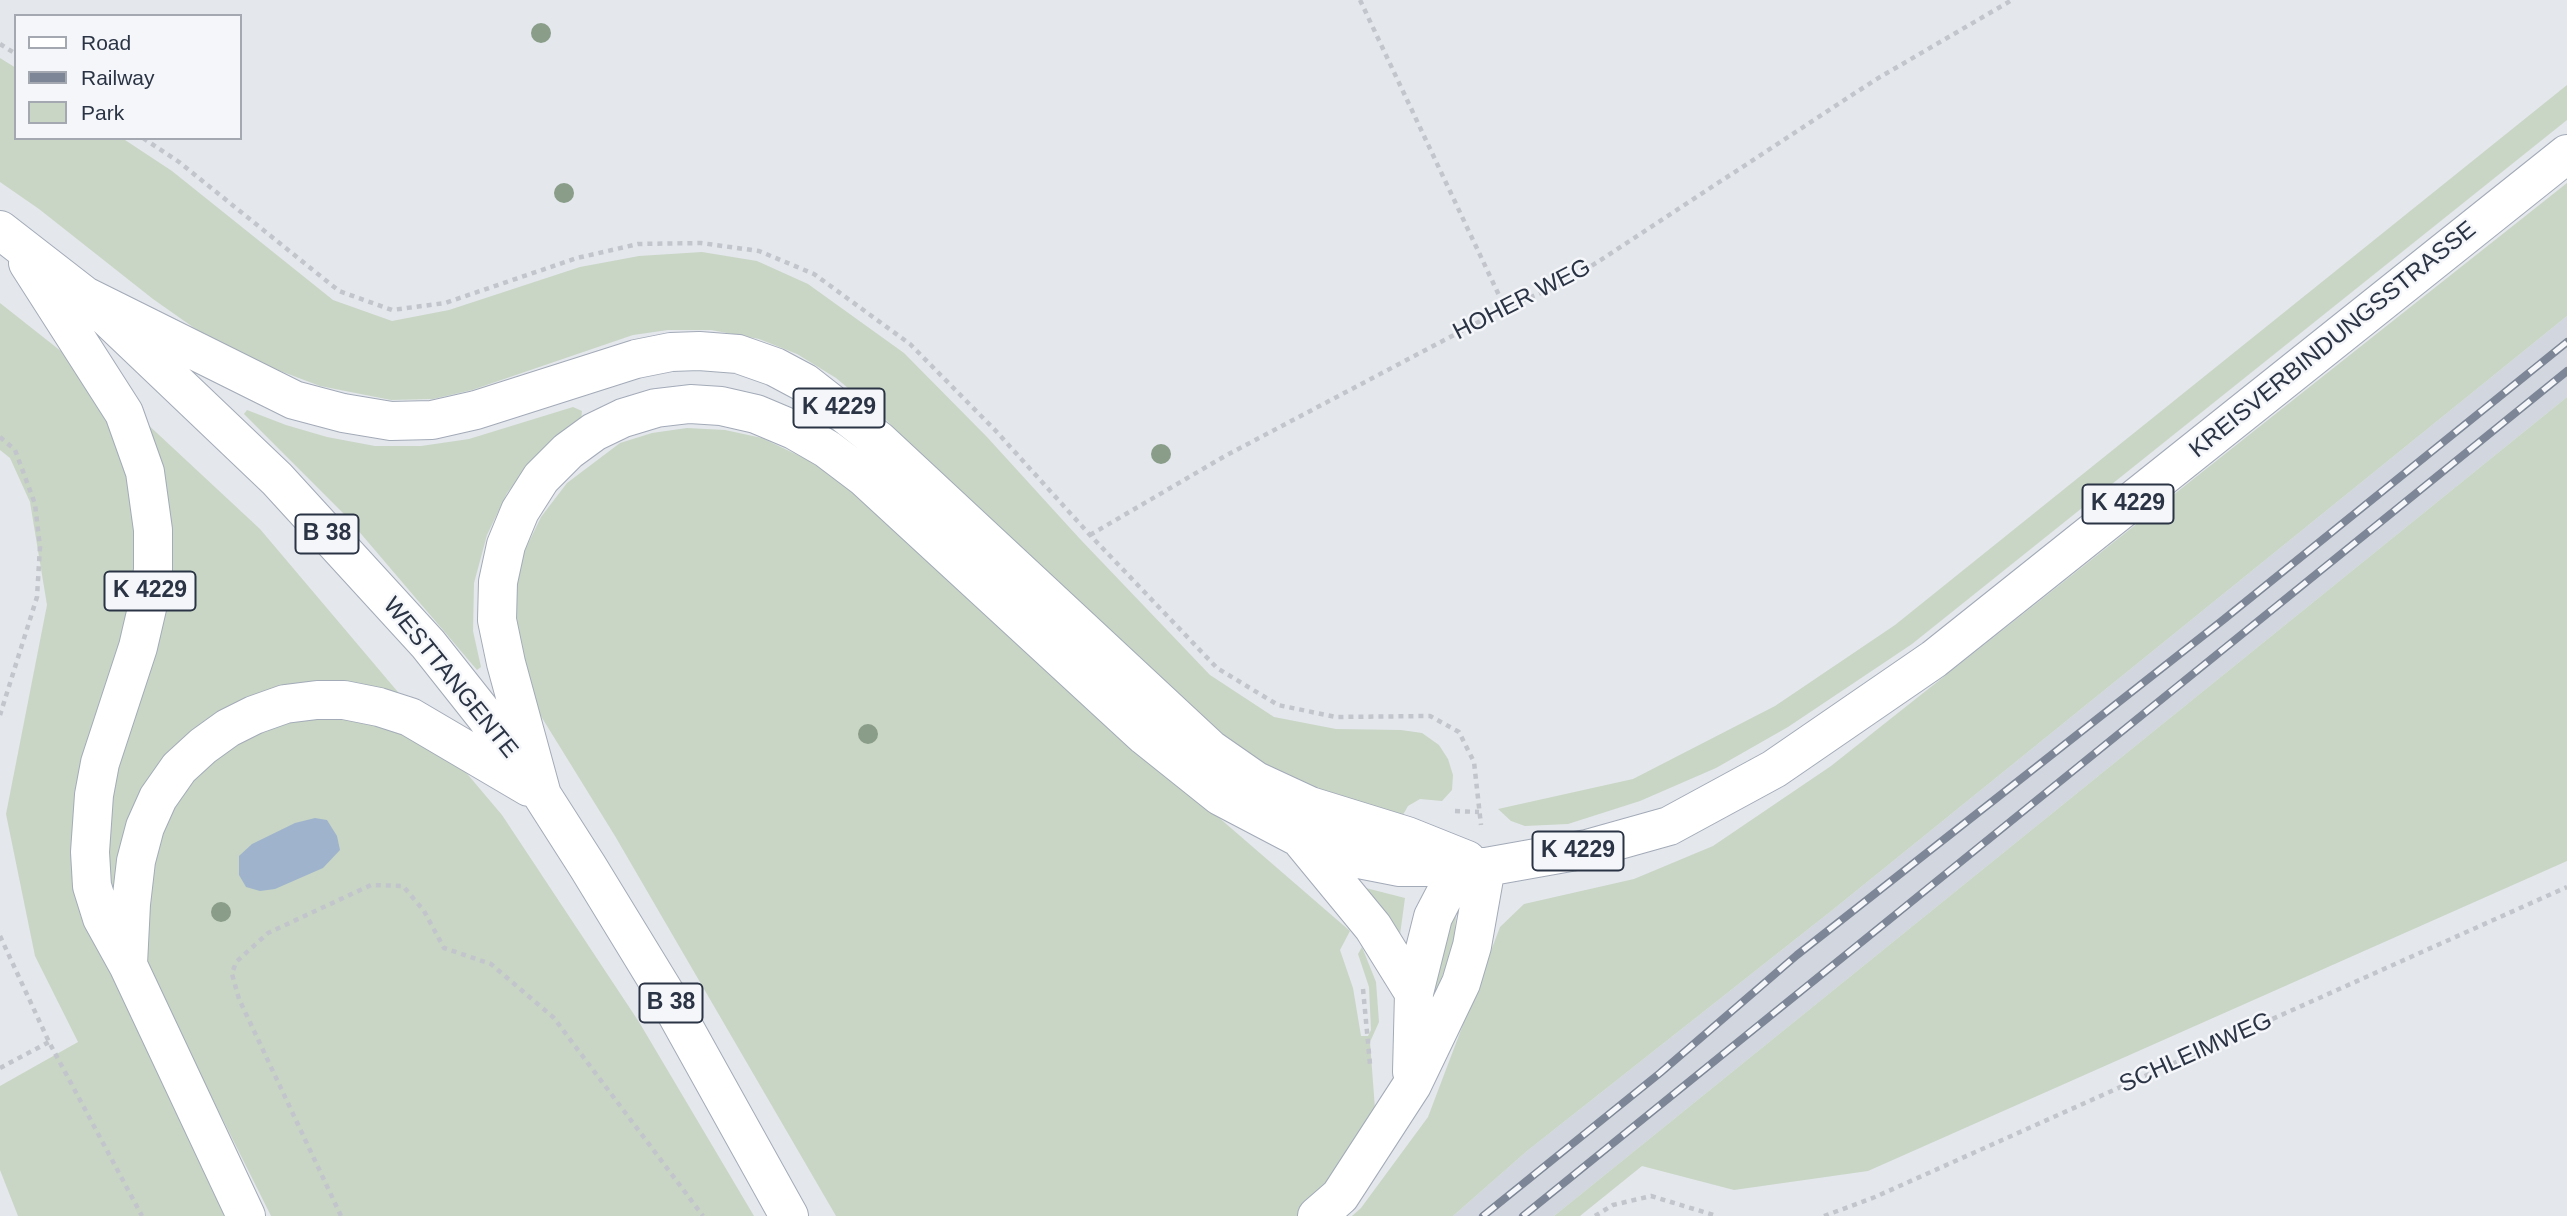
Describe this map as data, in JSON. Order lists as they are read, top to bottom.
{
  "streets": {
    "main road": [
      "KREISVERBINDUNGSSTRASSE",
      "K 4229",
      "B 38",
      "WESTTANGENTE"
    ],
    "path": ["HOHER WEG", "SCHLEIMWEG"]
  },
  "crossings": [
    ["KREISVERBINDUNGSSTRASSE", "K 4229"],
    ["K 4229", "WESTTANGENTE"]
  ],
  "legend": ["Road", "Railway", "Park"]
}
